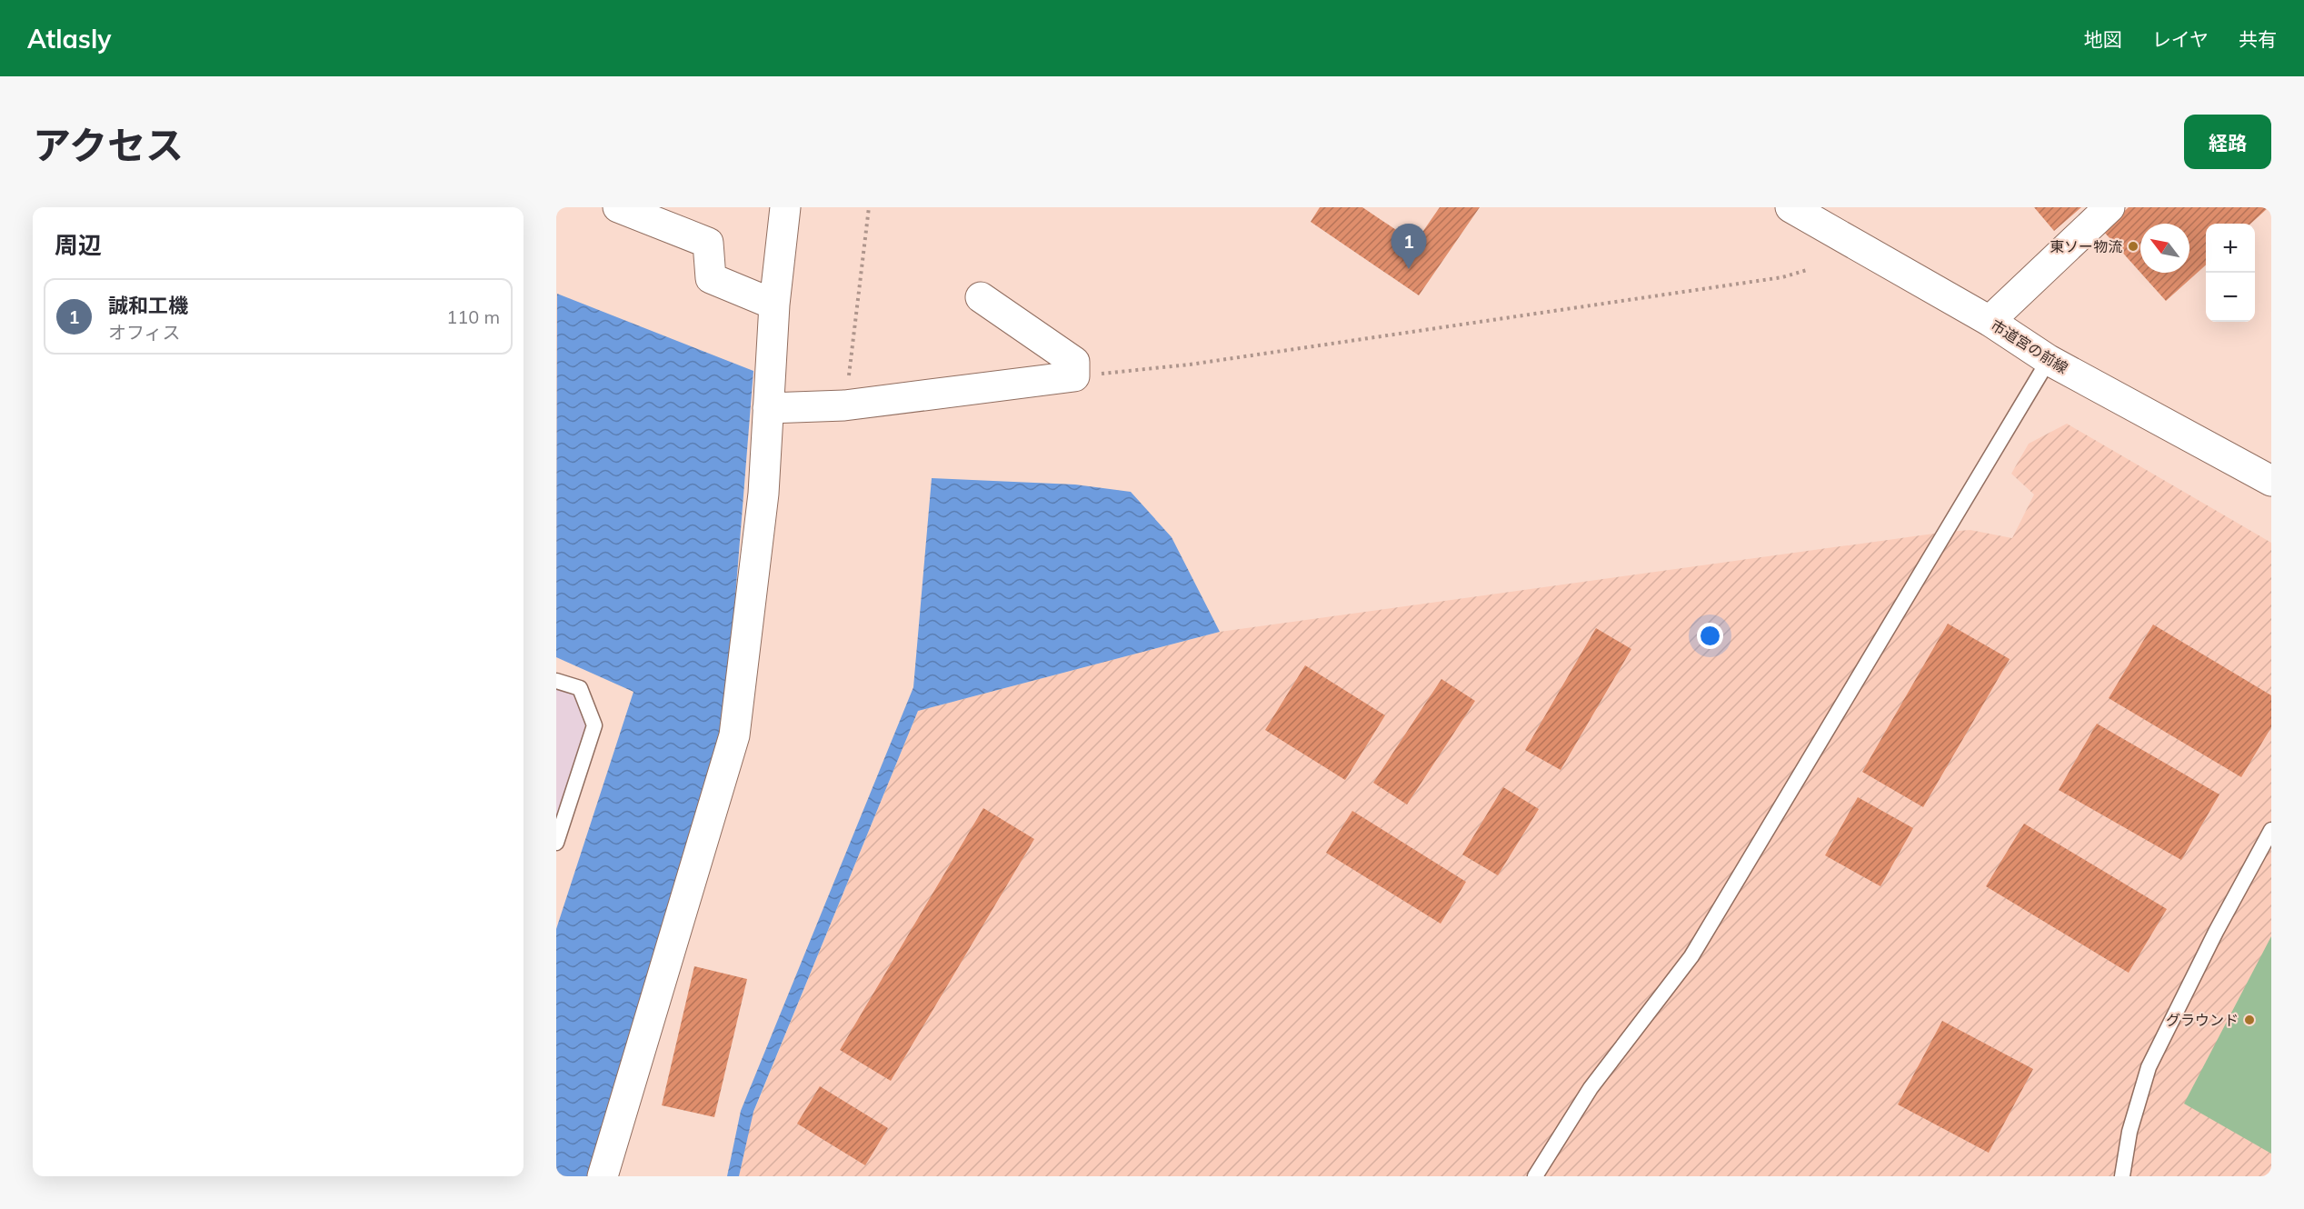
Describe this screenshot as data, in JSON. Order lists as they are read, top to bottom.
{
  "streets": {
    "street": ["市道宮の前線"]
  },
  "places": ["東ソー物流", "グラウンド"],
  "north": "top left",
  "page": {
    "header": "Atlasly",
    "nav": ["地図", "レイヤ", "共有"],
    "title": "アクセス",
    "buttons": "経路",
    "heading": "周辺",
    "map_buttons": ["+", "−"],
    "pins": "1",
    "list": [
      {
        "mark": "1",
        "name": "誠和工機",
        "note": "オフィス",
        "value": "110 m"
      }
    ]
  }
}
